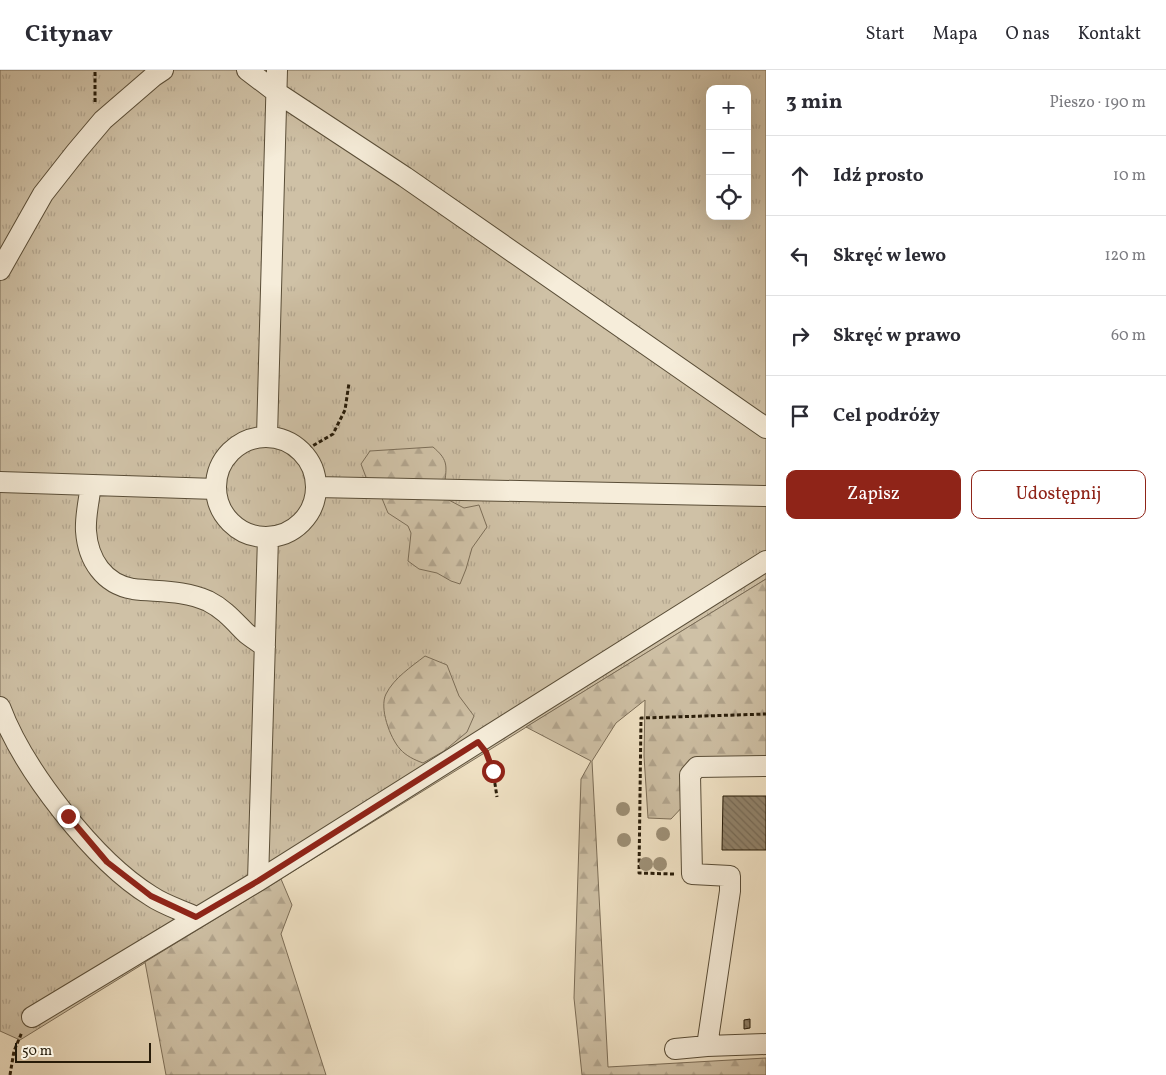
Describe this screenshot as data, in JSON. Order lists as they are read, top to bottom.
{
  "scale_bar": "50 m",
  "page": {
    "header": "Citynav",
    "nav": [
      "Start",
      "Mapa",
      "O nas",
      "Kontakt"
    ],
    "heading": ["3 min", "Pieszo · 190 m"],
    "map_buttons": ["+", "−"],
    "list": [
      ["Idź prosto", "10 m"],
      ["Skręć w lewo", "120 m"],
      ["Skręć w prawo", "60 m"],
      "Cel podróży"
    ],
    "buttons": ["Zapisz", "Udostępnij"],
    "scale": "50 m"
  }
}
